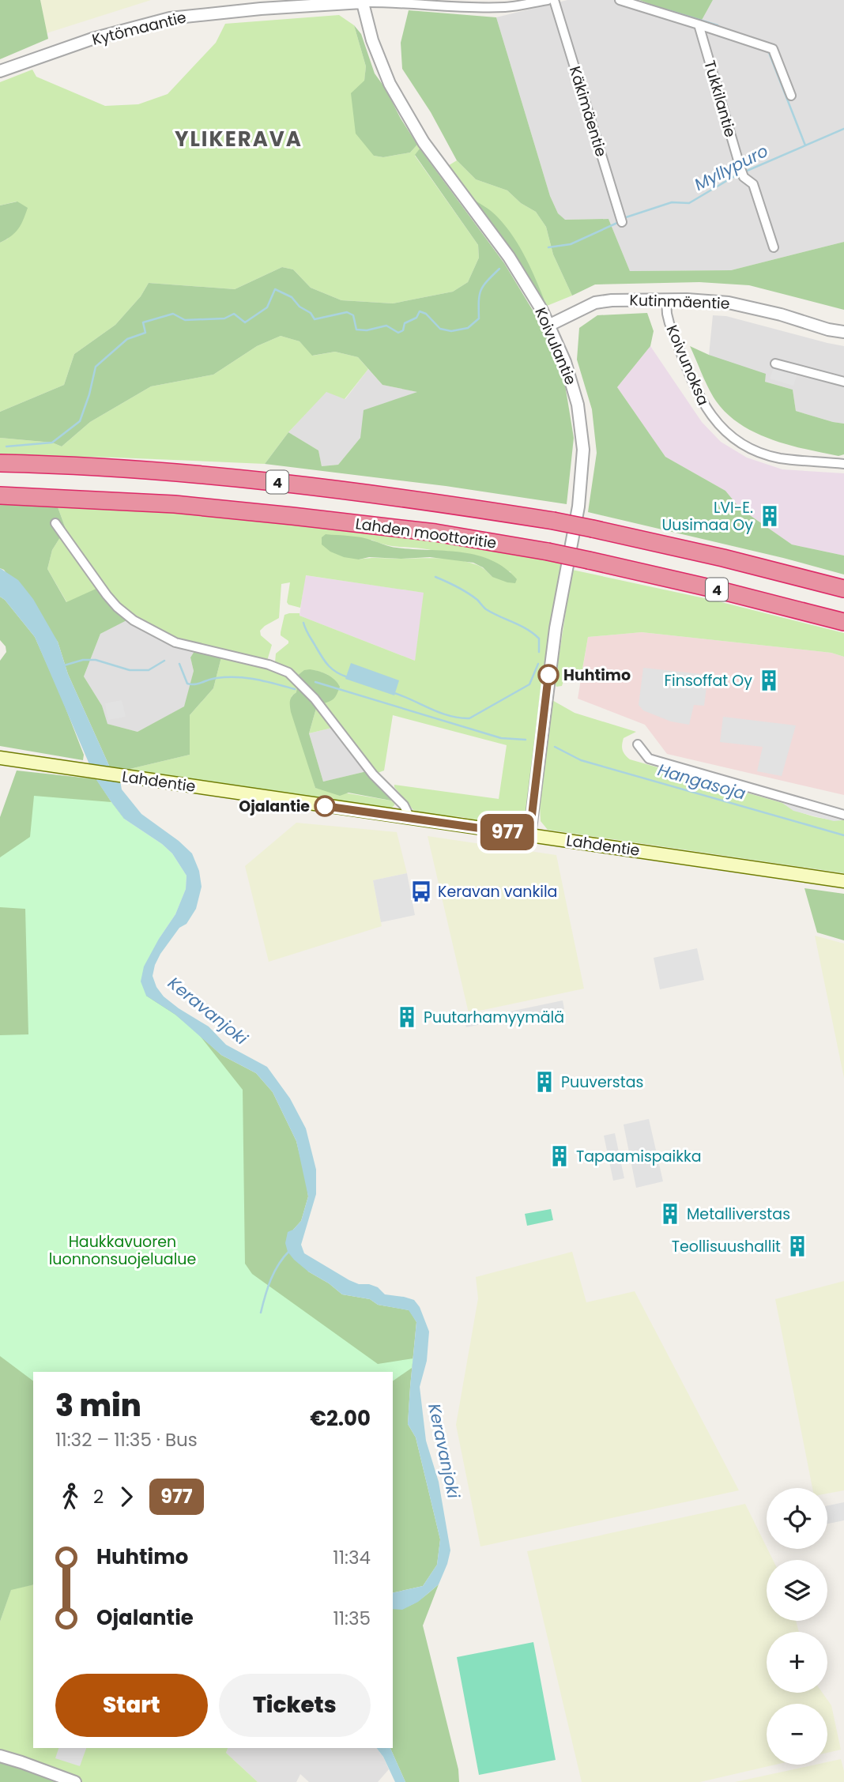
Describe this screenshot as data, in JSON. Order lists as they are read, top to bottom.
{
  "streets": {
    "highway": ["4", "Lahden moottoritie"],
    "main road": ["Lahdentie"],
    "street": [
      "Kytömaantie",
      "Tukkilantie",
      "Käkimäentie",
      "Kutinmäentie",
      "Koivulantie",
      "Koivunoksa"
    ]
  },
  "crossings": [
    ["Kytömaantie", "Koivulantie"],
    ["Kutinmäentie", "Koivulantie"],
    ["Kutinmäentie", "Koivunoksa"],
    ["Koivulantie", "Lahdentie"]
  ],
  "districts": ["YLIKERAVA"],
  "water": ["Myllypuro", "Hangasoja", "Keravanjoki"],
  "parks": ["Haukkavuoren luonnonsuojelualue"],
  "places": {
    "building": [
      "LVI-E. Uusimaa Oy",
      "Finsoffat Oy",
      "Puutarhamyymälä",
      "Puuverstas",
      "Tapaamispaikka",
      "Metalliverstas",
      "Teollisuushallit"
    ],
    "other": ["Huhtimo", "Ojalantie"],
    "bus stop": ["Keravan vankila"]
  },
  "lines": ["bus line 977"],
  "page": {
    "on_map": "977",
    "heading": ["3 min", "11:32 – 11:35 · Bus", "€2.00"],
    "legs": ["2", "977"],
    "map_buttons": ["+", "−"],
    "list": [
      {
        "name": "Huhtimo",
        "value": "11:34"
      },
      {
        "name": "Ojalantie",
        "value": "11:35"
      }
    ],
    "buttons": ["Start", "Tickets"]
  }
}
